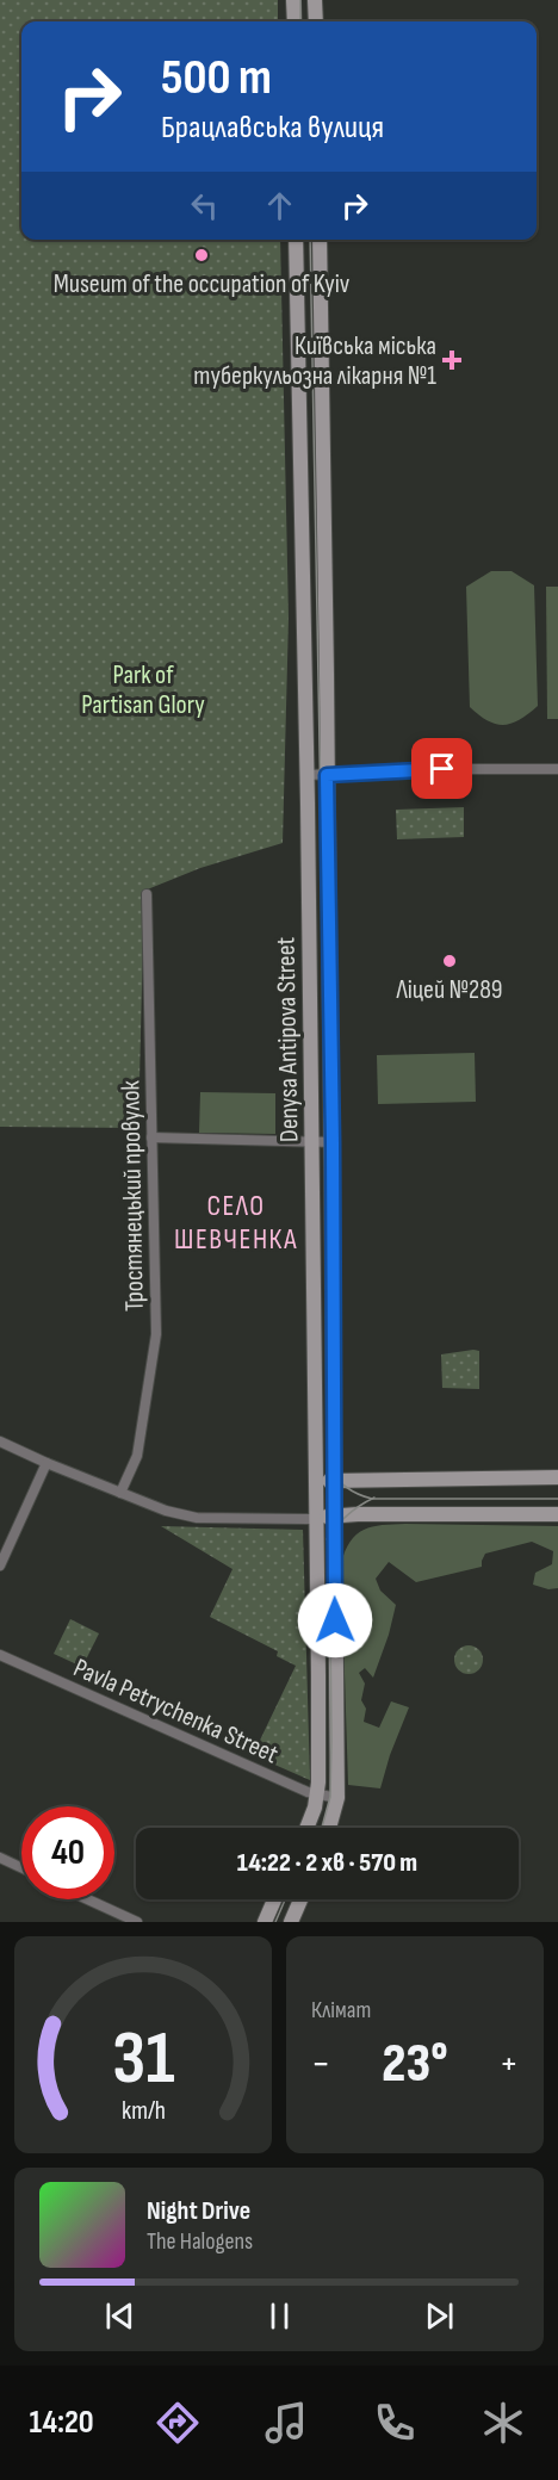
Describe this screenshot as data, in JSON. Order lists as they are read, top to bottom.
{
  "streets": {
    "street": ["Denysa Antipova Street", "Тростянецький провулок", "Pavla Petrychenka Street"]
  },
  "crossings": [
    ["Denysa Antipova Street", "Pavla Petrychenka Street"]
  ],
  "districts": ["СЕЛО ШЕВЧЕНКА"],
  "parks": ["Park of Partisan Glory"],
  "places": {
    "other": ["Museum of the occupation of Kyiv", "Ліцей №289"],
    "health": ["Київська міська туберкульозна лікарня №1"]
  },
  "page": {
    "turn": ["500 m", "Брацлавська вулиця"],
    "limit": "40",
    "trip": "14:22 · 2 хв · 570 m",
    "tile": "Клімат",
    "heat": ["−", "23°", "+"],
    "song": ["Night Drive", "The Halogens"],
    "tabs": "14:20",
    "gauge": ["31", "km/h"]
  }
}
